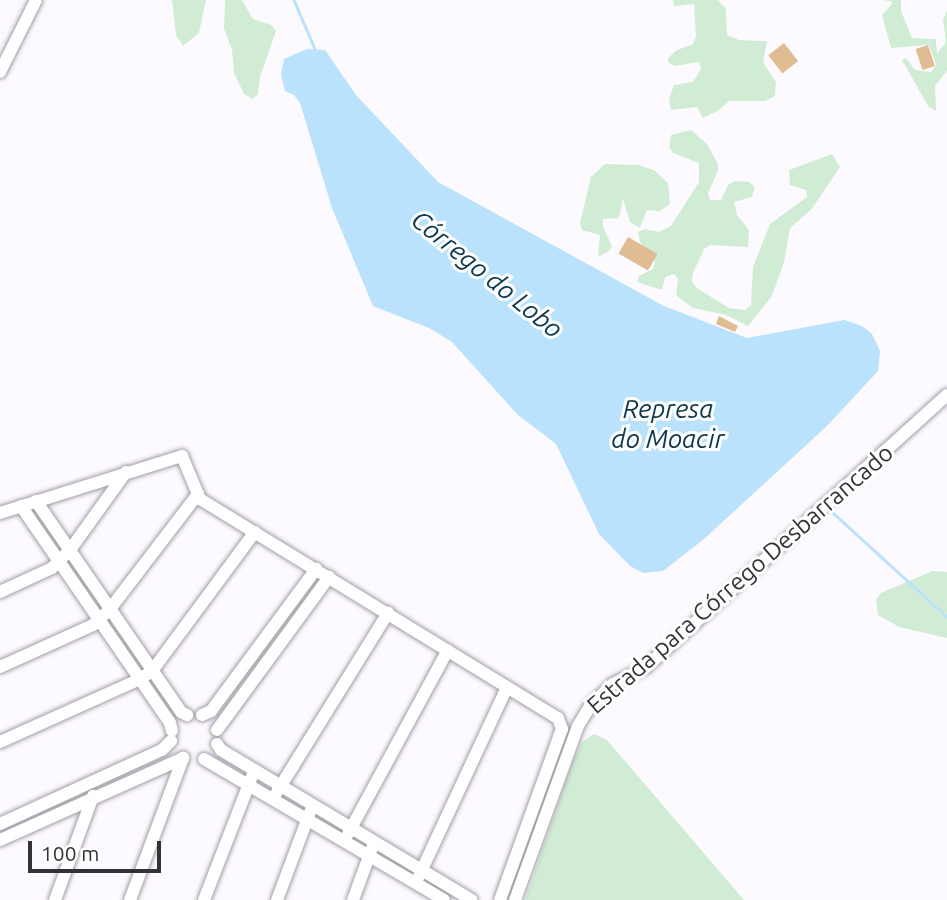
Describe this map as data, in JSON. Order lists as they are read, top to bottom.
{
  "streets": {
    "street": ["Estrada para Córrego Desbarrancado"]
  },
  "water": ["Córrego do Lobo", "Represa do Moacir"],
  "scale_bar": "100 m"
}
